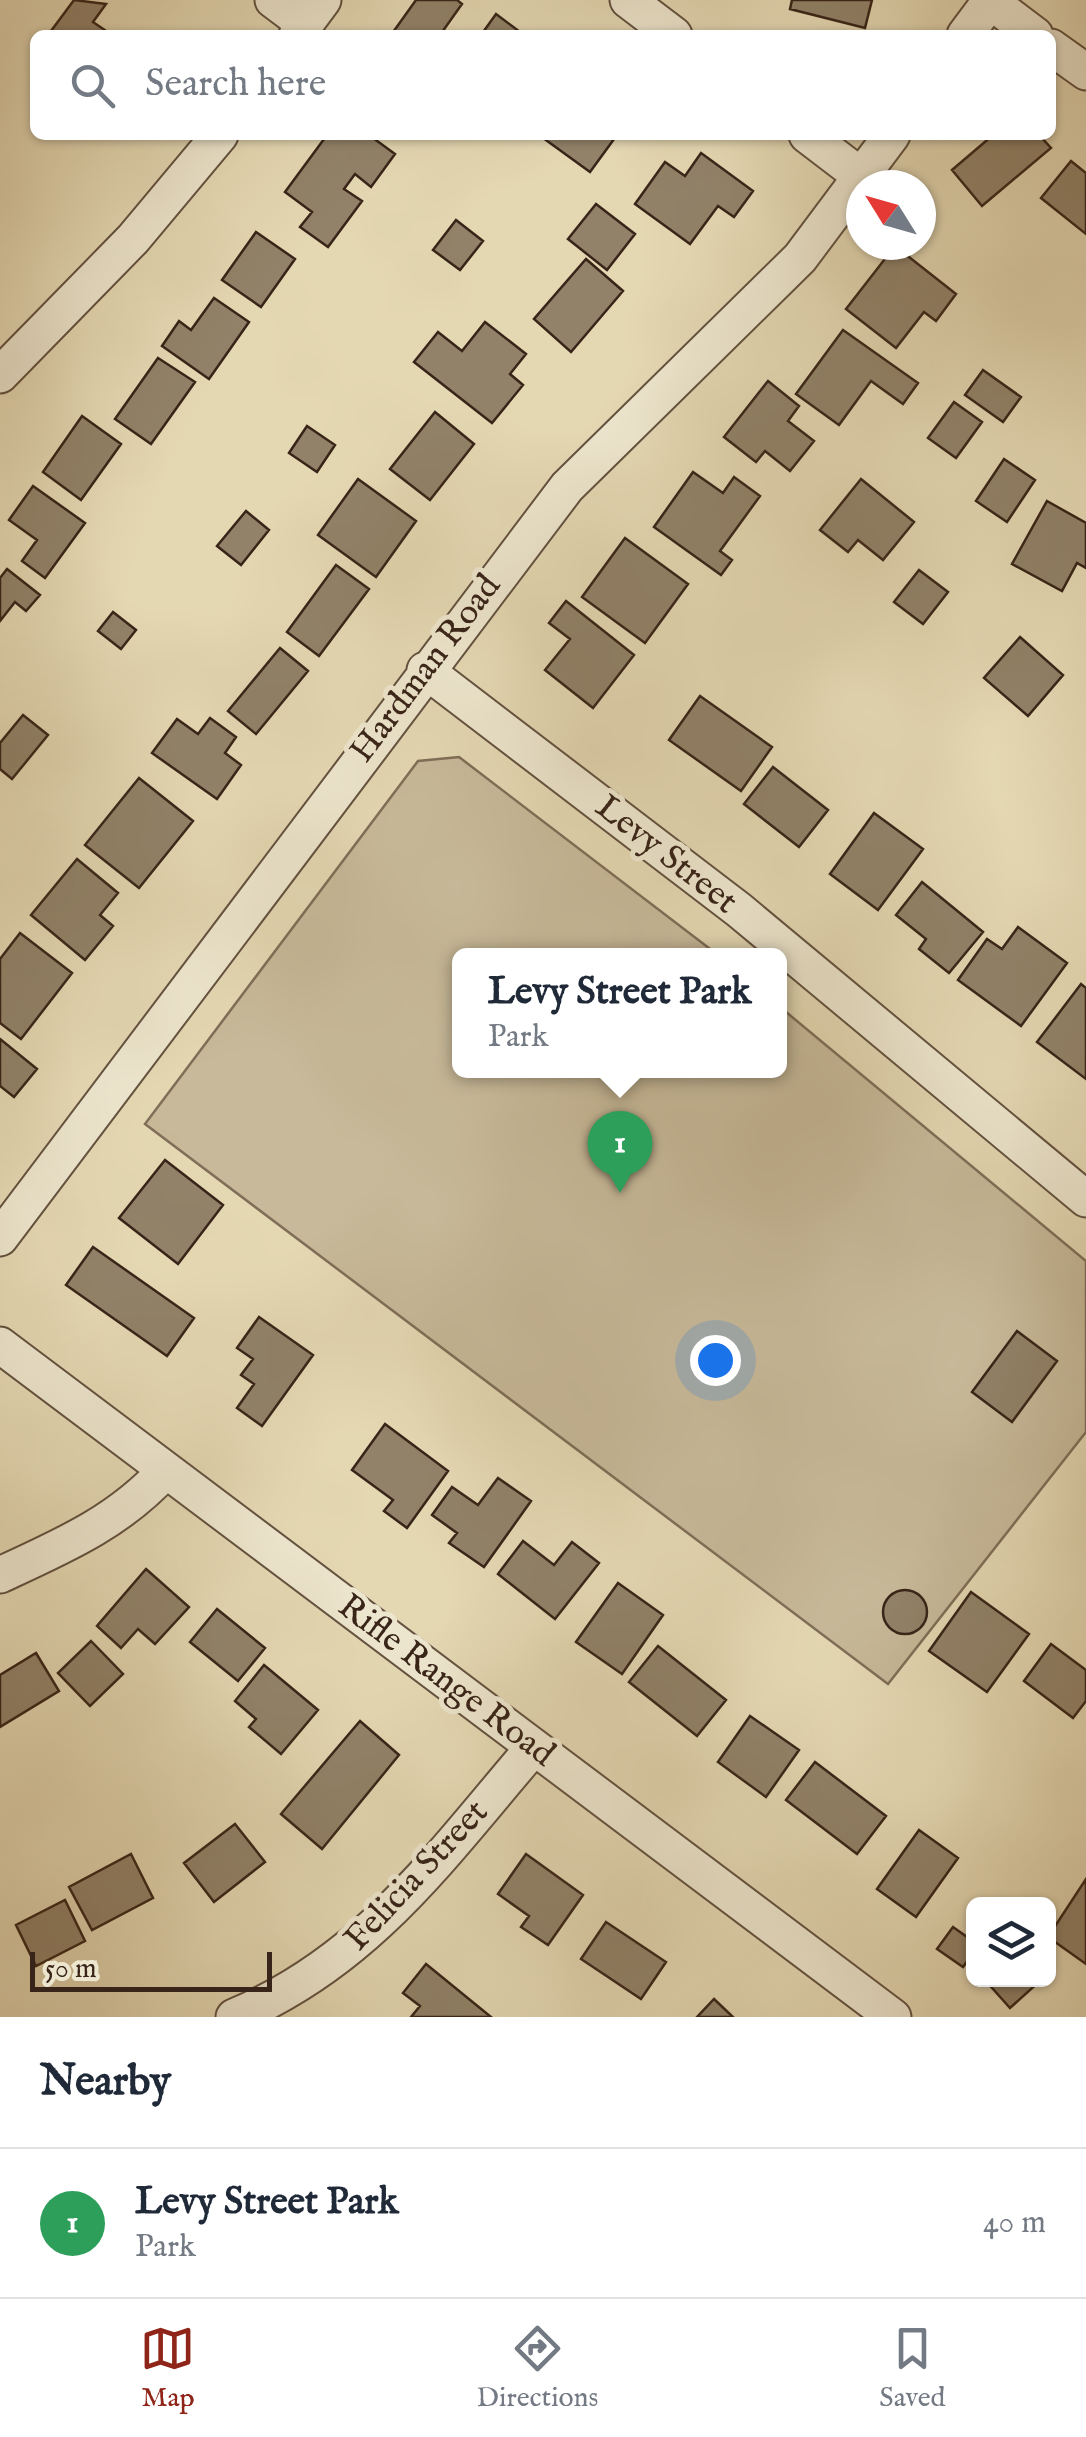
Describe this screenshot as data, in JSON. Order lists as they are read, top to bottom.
{
  "streets": {
    "street": [
      "Hardman Road",
      "Levy Street",
      "Rifle Range Road",
      "Felicia Street"
    ]
  },
  "crossings": [
    ["Hardman Road", "Levy Street"],
    ["Rifle Range Road", "Felicia Street"]
  ],
  "scale_bar": "50 m",
  "north": "top left",
  "page": {
    "search": "Search here",
    "popup": ["Levy Street Park", "Park"],
    "pins": "1",
    "scale": "50 m",
    "heading": "Nearby",
    "list": [
      {
        "mark": "1",
        "name": "Levy Street Park",
        "note": "Park",
        "value": "40 m"
      }
    ],
    "nav": ["Map", "Directions", "Saved"]
  }
}
